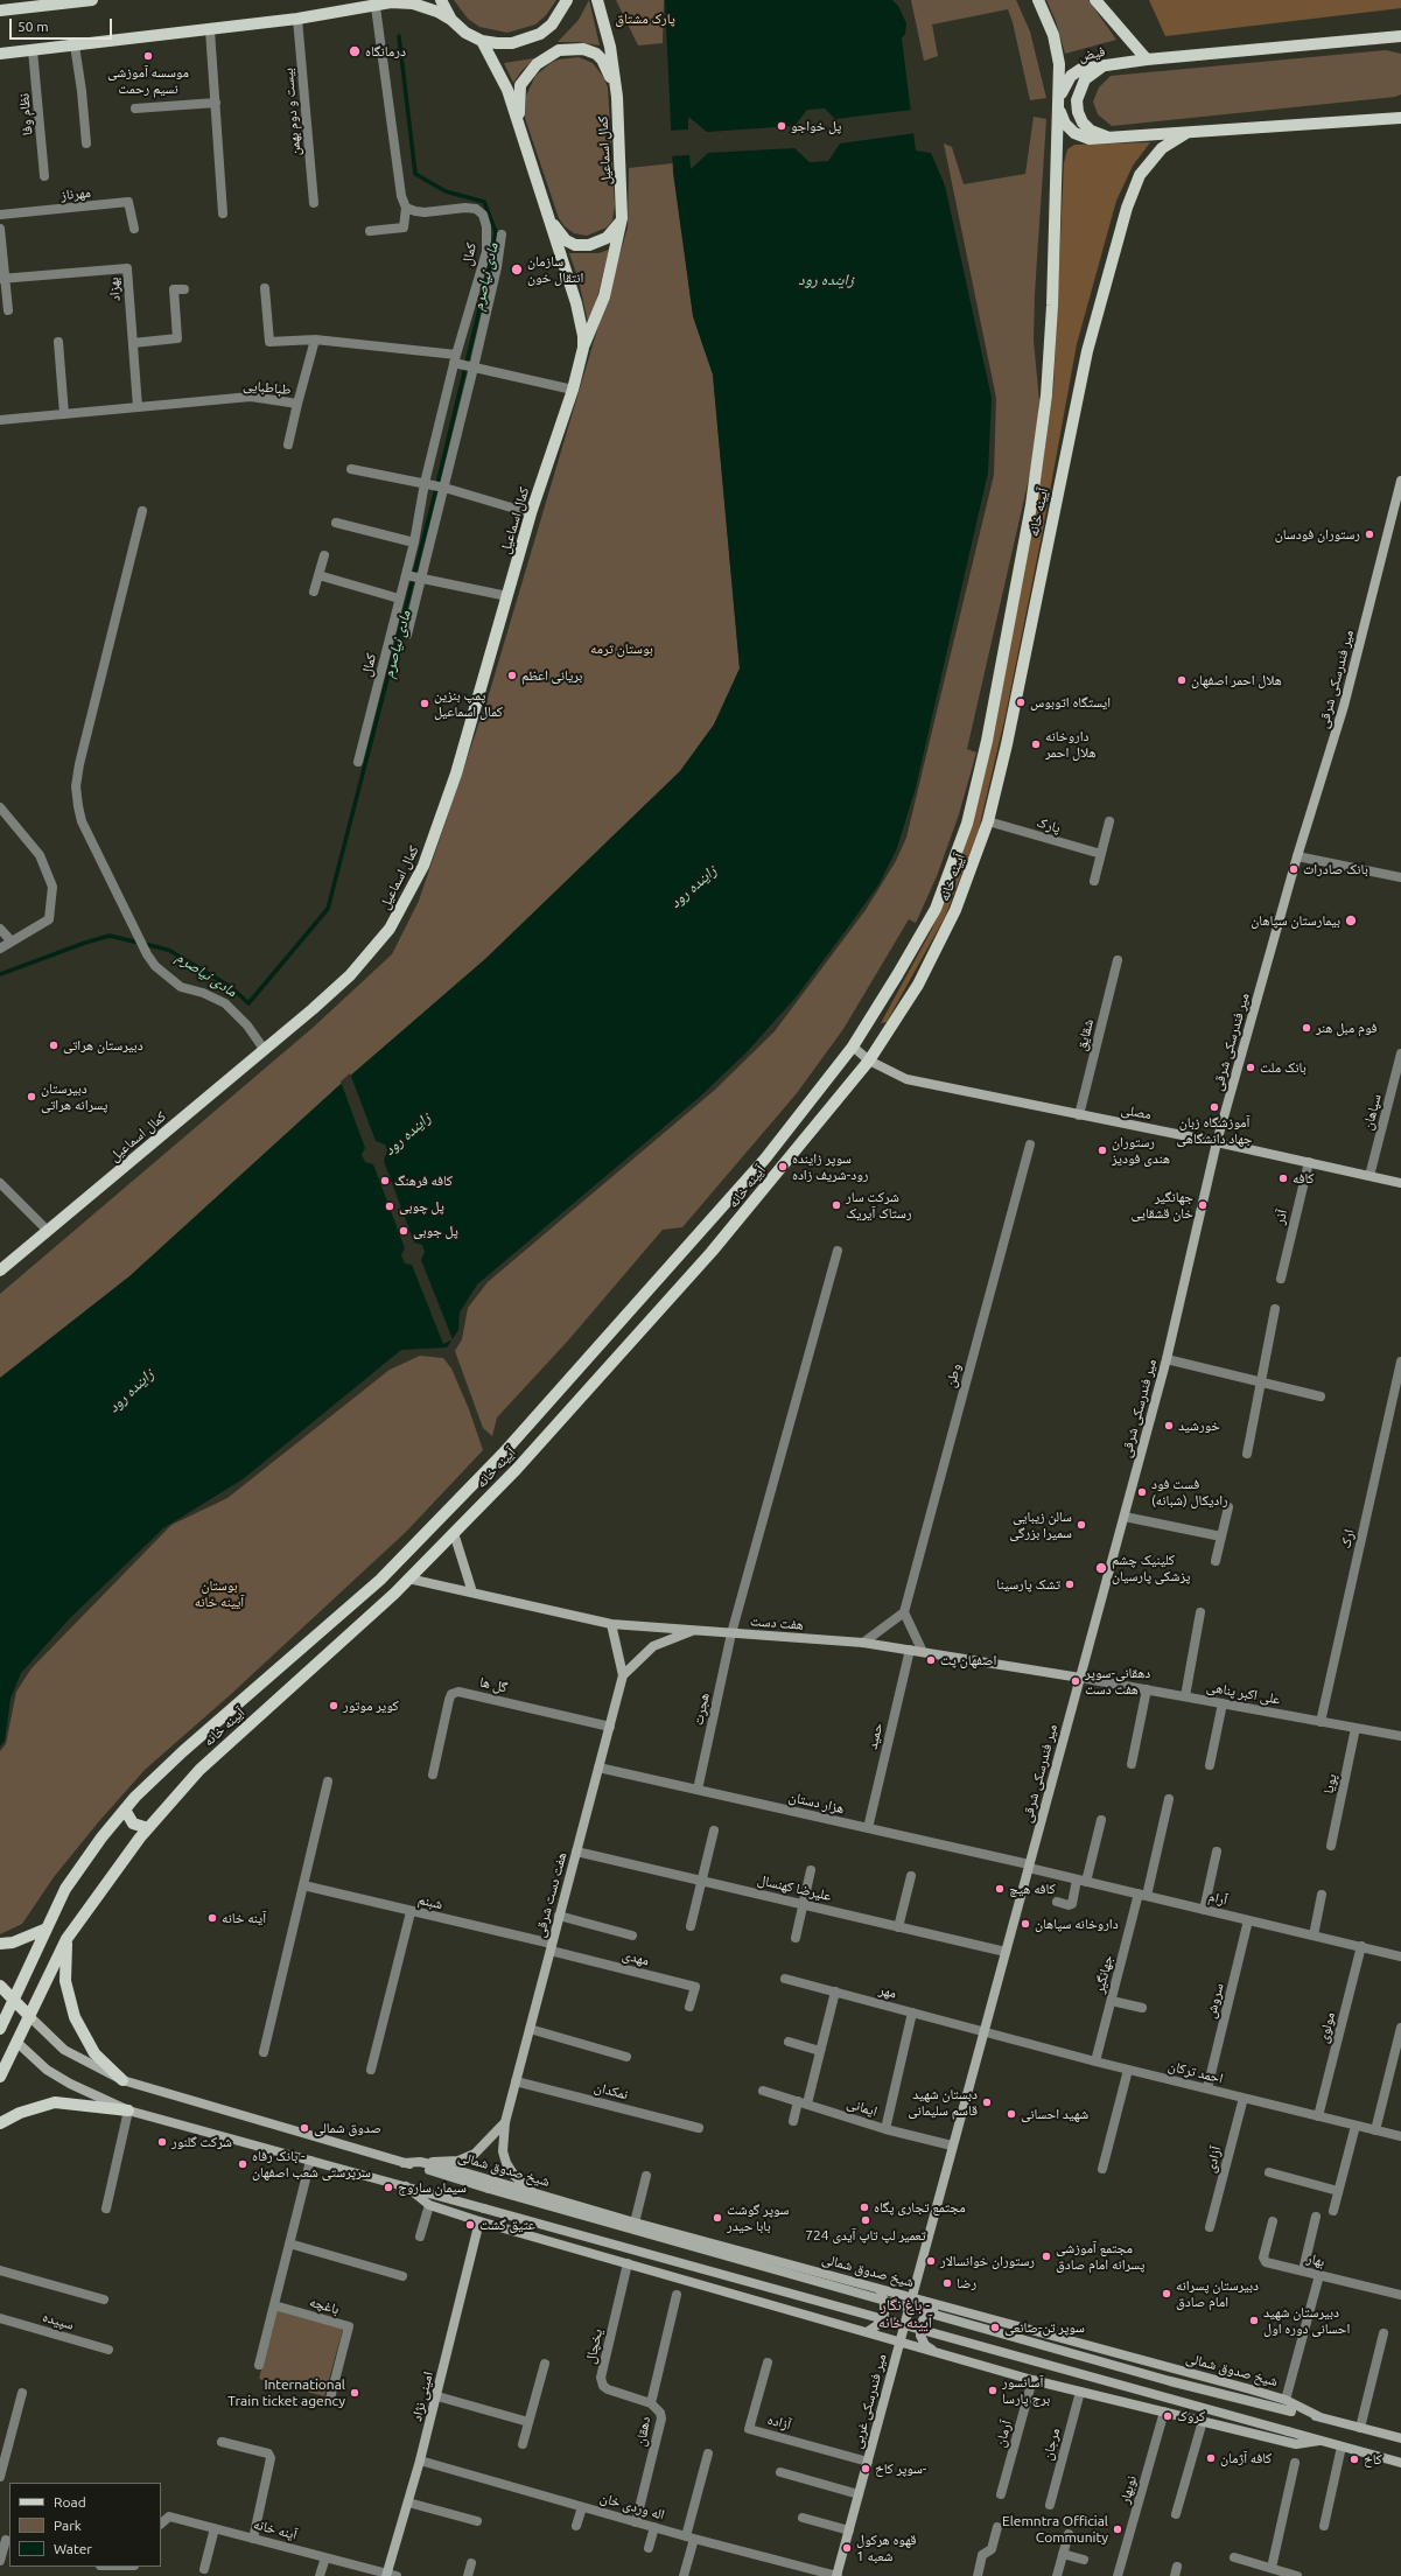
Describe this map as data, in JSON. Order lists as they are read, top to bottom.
{
  "streets": {
    "main road": [
      "فیض",
      "کمال اسماعیل",
      "آیینه خانه",
      "میر فندرسکی شرقی",
      "مصلی",
      "هفت دست",
      "هفت دست شرقی",
      "شیخ صدوق شمالی",
      "امینی نژاد",
      "میر فندرسکی غربی"
    ],
    "street": [
      "بیست و دوم بهمن",
      "نظام وفا",
      "مهرناز",
      "کمال",
      "بهزاد",
      "طباطبایی",
      "پارک",
      "شقایق",
      "سپاهان",
      "آذر",
      "وطن",
      "ارک",
      "گل ها",
      "علی اکبر پناهی",
      "هجرت",
      "حمید",
      "پویا",
      "هزار دستان",
      "علیرضا کهنسال",
      "آرام",
      "شبنم",
      "مهدی",
      "جهانگیر",
      "مهر",
      "سروش",
      "مولوی",
      "احمد ترکان",
      "نمکدان",
      "ایمانی",
      "آزادی",
      "بهار",
      "باغچه",
      "سپیده",
      "یخچال",
      "آزاده",
      "دهقان",
      "آرمان",
      "مرجان",
      "نوبهار",
      "اله وردی خان",
      "آینه خانه"
    ]
  },
  "crossings": [
    ["فیض", "آیینه خانه"],
    ["بهزاد", "طباطبایی"],
    ["آیینه خانه", "پارک"],
    ["آیینه خانه", "مصلی"],
    ["آیینه خانه", "هفت دست"],
    ["آیینه خانه", "شیخ صدوق شمالی"],
    ["میر فندرسکی شرقی", "مصلی"],
    ["میر فندرسکی شرقی", "هفت دست"],
    ["میر فندرسکی شرقی", "علی اکبر پناهی"],
    ["میر فندرسکی شرقی", "هزار دستان"],
    ["میر فندرسکی شرقی", "علیرضا کهنسال"],
    ["میر فندرسکی شرقی", "آرام"],
    ["میر فندرسکی شرقی", "مهر"],
    ["میر فندرسکی شرقی", "احمد ترکان"],
    ["میر فندرسکی شرقی", "ایمانی"],
    ["میر فندرسکی شرقی", "شیخ صدوق شمالی"],
    ["میر فندرسکی شرقی", "میر فندرسکی غربی"],
    ["شقایق", "مصلی"],
    ["مصلی", "سپاهان"],
    ["مصلی", "آذر"],
    ["ارک", "علی اکبر پناهی"],
    ["هفت دست", "علی اکبر پناهی"],
    ["هفت دست", "هجرت"],
    ["هفت دست", "حمید"],
    ["گل ها", "هفت دست شرقی"],
    ["علی اکبر پناهی", "پویا"],
    ["هجرت", "هزار دستان"],
    ["حمید", "هزار دستان"],
    ["هزار دستان", "هفت دست شرقی"],
    ["هزار دستان", "آرام"],
    ["علیرضا کهنسال", "هفت دست شرقی"],
    ["هفت دست شرقی", "شبنم"],
    ["هفت دست شرقی", "مهدی"],
    ["هفت دست شرقی", "نمکدان"],
    ["هفت دست شرقی", "شیخ صدوق شمالی"],
    ["آرام", "جهانگیر"],
    ["آرام", "سروش"],
    ["آرام", "مولوی"],
    ["شبنم", "مهدی"],
    ["جهانگیر", "احمد ترکان"],
    ["مهر", "احمد ترکان"],
    ["سروش", "احمد ترکان"],
    ["مولوی", "احمد ترکان"],
    ["احمد ترکان", "آزادی"],
    ["یخچال", "دهقان"],
    ["امینی نژاد", "اله وردی خان"],
    ["امینی نژاد", "آینه خانه"],
    ["میر فندرسکی غربی", "آزاده"],
    ["میر فندرسکی غربی", "اله وردی خان"],
    ["دهقان", "اله وردی خان"]
  ],
  "districts": ["باغ نگار - آیینه خانه"],
  "water": ["مادی نیاصرم", "زاینده رود"],
  "parks": ["پارک مشتاق", "بوستان ترمه", "بوستان آیینه خانه"],
  "places": [
    "درمانگاه",
    "موسسه آموزشی نسیم رحمت",
    "پل خواجو",
    "سازمان انتقال خون",
    "رستوران فودسان",
    "بریانی اعظم",
    "هلال احمر اصفهان",
    "ایستگاه اتوبوس",
    "پمپ بنزین کمال اسماعیل",
    "داروخانه هلال احمر",
    "بانک صادرات",
    "بیمارستان سپاهان",
    "فوم مبل هنر",
    "دبیرستان هراتی",
    "بانک ملت",
    "دبیرستان پسرانه هراتی",
    "آموزشگاه زبان جهاد دانشگاهی",
    "رستوران هندی فودیز",
    "سوپر زاینده رود-شریف زاده",
    "کافه",
    "کافه فرهنگ",
    "شرکت سار رستاک آیریک",
    "جهانگیر خان قشقایی",
    "پل چوبی",
    "پل جوبی",
    "خورشید",
    "فست فود رادیکال (شبانه)",
    "سالن زیبایی سمیرا بزرگی",
    "کلینیک چشم پزشکی پارسیان",
    "تشک پارسینا",
    "اصفهان پت",
    "دهقانی-سوپر هفت دست",
    "کویر موتور",
    "کافه هیچ",
    "آینه خانه",
    "داروخانه سپاهان",
    "دبستان شهید قاسم سلیمانی",
    "شهید احسانی",
    "صدوق شمالی",
    "شرکت گلنور",
    "بانک رفاه - سرپرستی شعب اصفهان",
    "سیمان ساروج",
    "مجتمع تجاری پگاه",
    "سوپر گوشت بابا حیدر",
    "تعمیر لپ تاپ آیدی 724",
    "عتیق گشت",
    "مجتمع آموزشی پسرانه امام صادق",
    "رستوران خوانسالار",
    "رضا",
    "دبیرستان پسرانه امام صادق",
    "دبیرستان شهید احسانى دوره اول",
    "سوپر تن-صانعی",
    "آسانسور برج پارسا",
    "International Train ticket agency",
    "کروک",
    "کافه آژمان",
    "کاخ",
    "سوپر کاخ-",
    "Elemntra Official Community",
    "قهوه هرکول شعبه 1"
  ],
  "legend": ["Road", "Park", "Water"],
  "scale_bar": "50 m"
}
